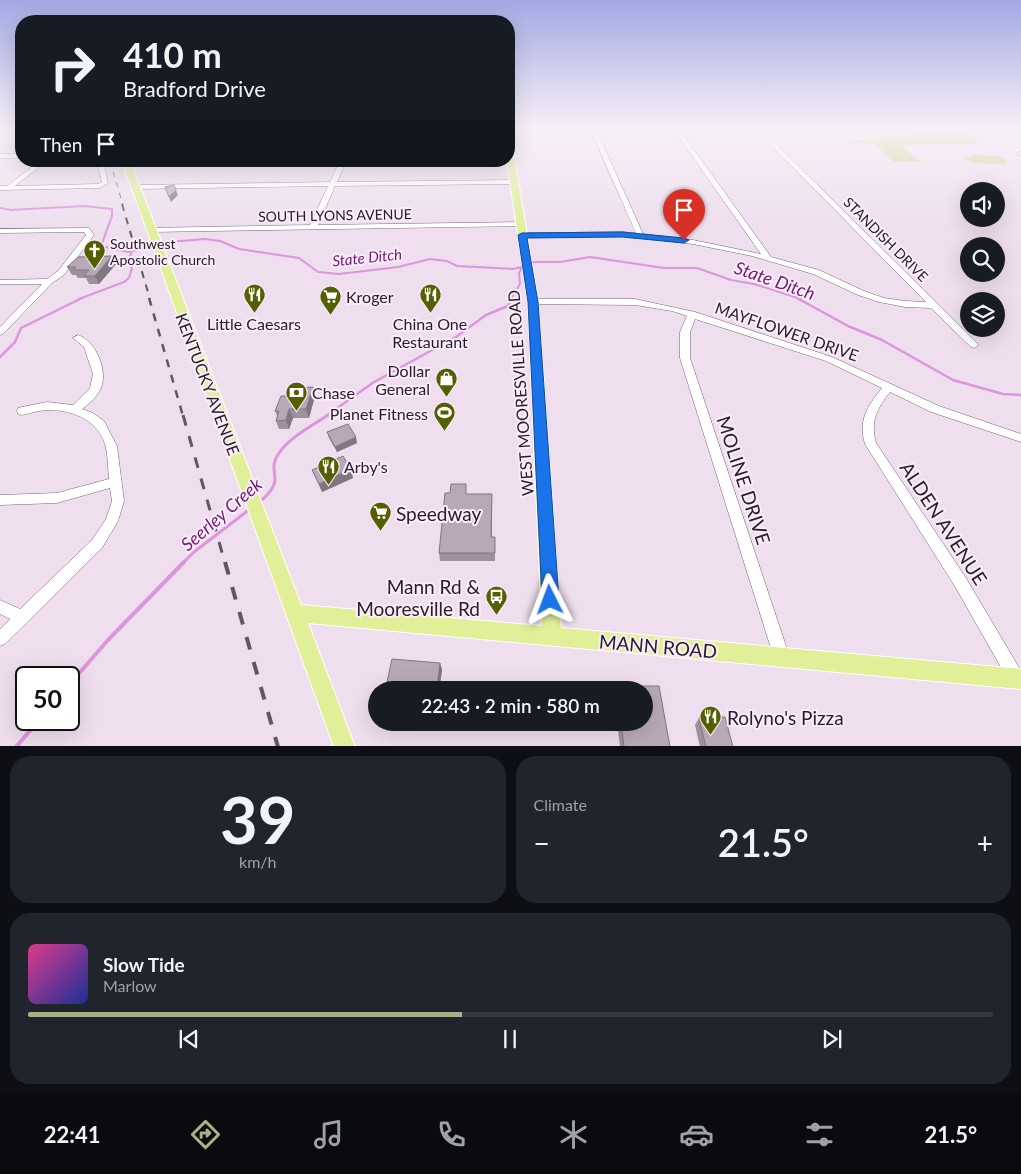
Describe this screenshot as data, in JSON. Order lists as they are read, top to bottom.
{
  "streets": {
    "main road": ["KENTUCKY AVENUE", "WEST MOORESVILLE ROAD", "MANN ROAD"],
    "street": [
      "SOUTH LYONS AVENUE",
      "STANDISH DRIVE",
      "MAYFLOWER DRIVE",
      "MOLINE DRIVE",
      "ALDEN AVENUE"
    ]
  },
  "crossings": [
    ["SOUTH LYONS AVENUE", "KENTUCKY AVENUE"],
    ["SOUTH LYONS AVENUE", "WEST MOORESVILLE ROAD"],
    ["MAYFLOWER DRIVE", "WEST MOORESVILLE ROAD"],
    ["MAYFLOWER DRIVE", "MOLINE DRIVE"],
    ["MAYFLOWER DRIVE", "ALDEN AVENUE"],
    ["KENTUCKY AVENUE", "MANN ROAD"],
    ["WEST MOORESVILLE ROAD", "MANN ROAD"],
    ["MOLINE DRIVE", "MANN ROAD"],
    ["ALDEN AVENUE", "MANN ROAD"]
  ],
  "water": ["State Ditch", "Seerley Creek"],
  "places": {
    "church": ["Southwest Apostolic Church"],
    "restaurant": [
      "Little Caesars",
      "China One Restaurant",
      "Arby's",
      "Rolyno's Pizza"
    ],
    "supermarket": ["Kroger", "Speedway"],
    "shop": ["Dollar General"],
    "bank": ["Chase"],
    "sports": ["Planet Fitness"],
    "bus stop": ["Mann Rd & Mooresville Rd"]
  },
  "page": {
    "turn": ["410 m", "Bradford Drive"],
    "then": "Then",
    "limit": "50",
    "trip": "22:43 · 2 min · 580 m",
    "tile": [
      ["39", "km/h"],
      "Climate"
    ],
    "heat": ["−", "21.5°", "+"],
    "song": ["Slow Tide", "Marlow"],
    "tabs": ["22:41", "21.5°"]
  }
}
